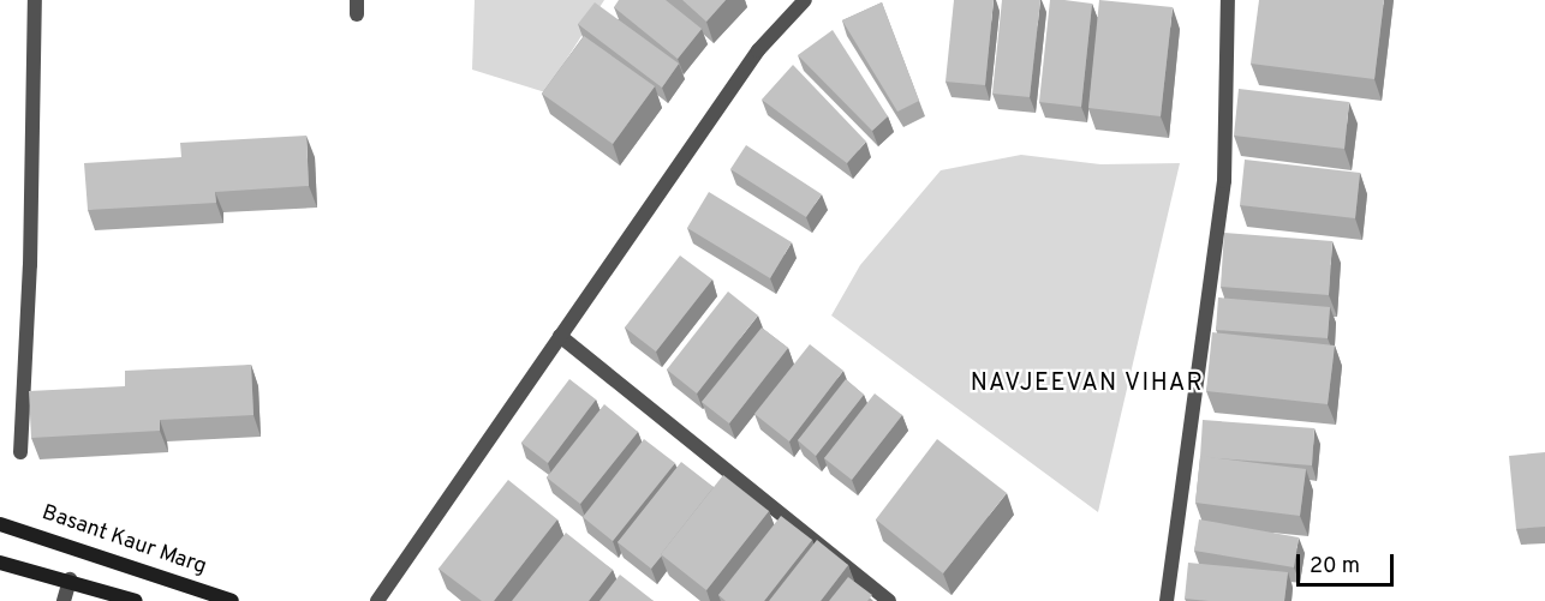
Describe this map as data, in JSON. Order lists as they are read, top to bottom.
{
  "streets": {
    "main road": ["Basant Kaur Marg"]
  },
  "districts": ["NAVJEEVAN VIHAR"],
  "scale_bar": "20 m"
}
